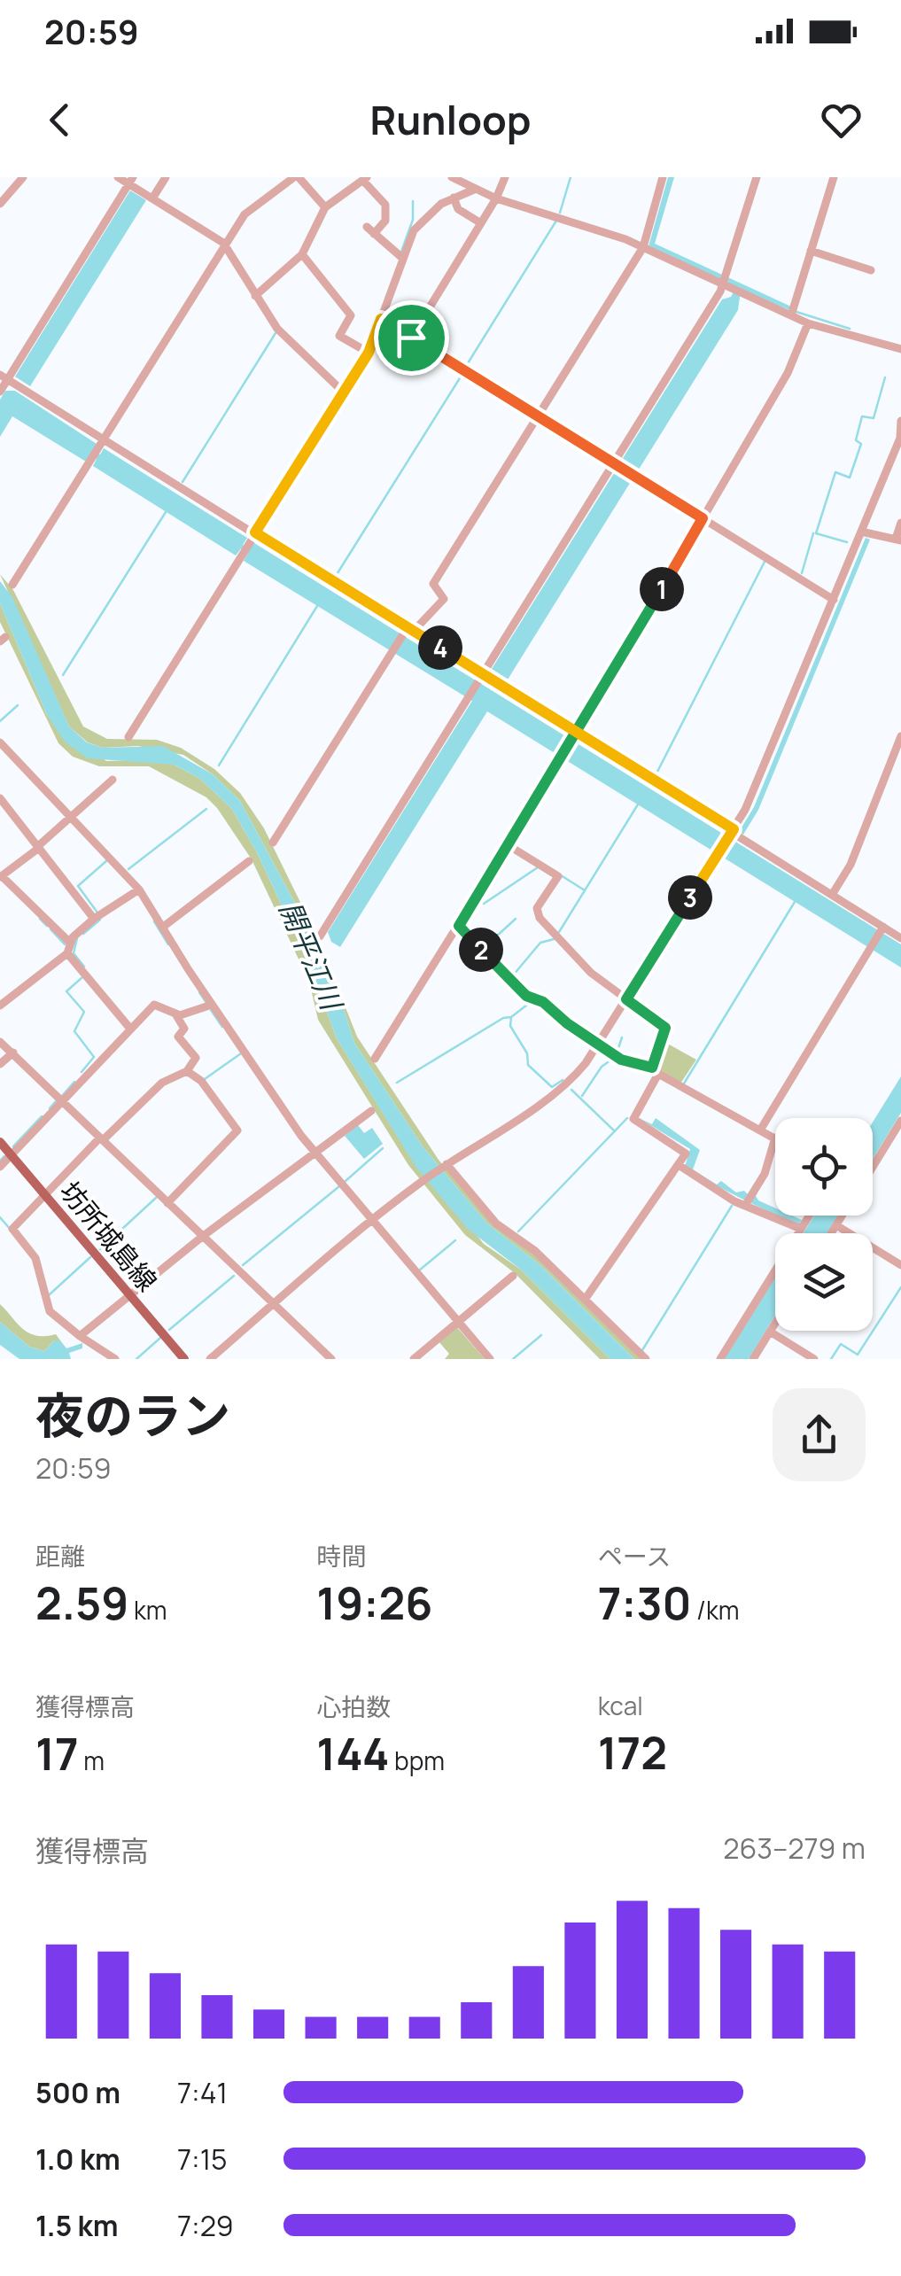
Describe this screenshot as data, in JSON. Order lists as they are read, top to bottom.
{
  "streets": {
    "main road": ["坊所城島線"]
  },
  "water": ["開平江川"],
  "page": {
    "status": "20:59",
    "header": "Runloop",
    "pins": [
      "1",
      "4",
      "3",
      "2"
    ],
    "heading": ["夜のラン", "20:59"],
    "stats": [
      ["距離", "2.59 km"],
      ["時間", "19:26"],
      ["ペース", "7:30 /km"],
      ["獲得標高", "17 m"],
      ["心拍数", "144 bpm"],
      ["kcal", "172"]
    ],
    "chart": ["獲得標高", "263–279 m"],
    "list": [
      {
        "name": "500 m",
        "note": "7:41"
      },
      {
        "name": "1.0 km",
        "note": "7:15"
      },
      {
        "name": "1.5 km",
        "note": "7:29"
      }
    ]
  }
}
